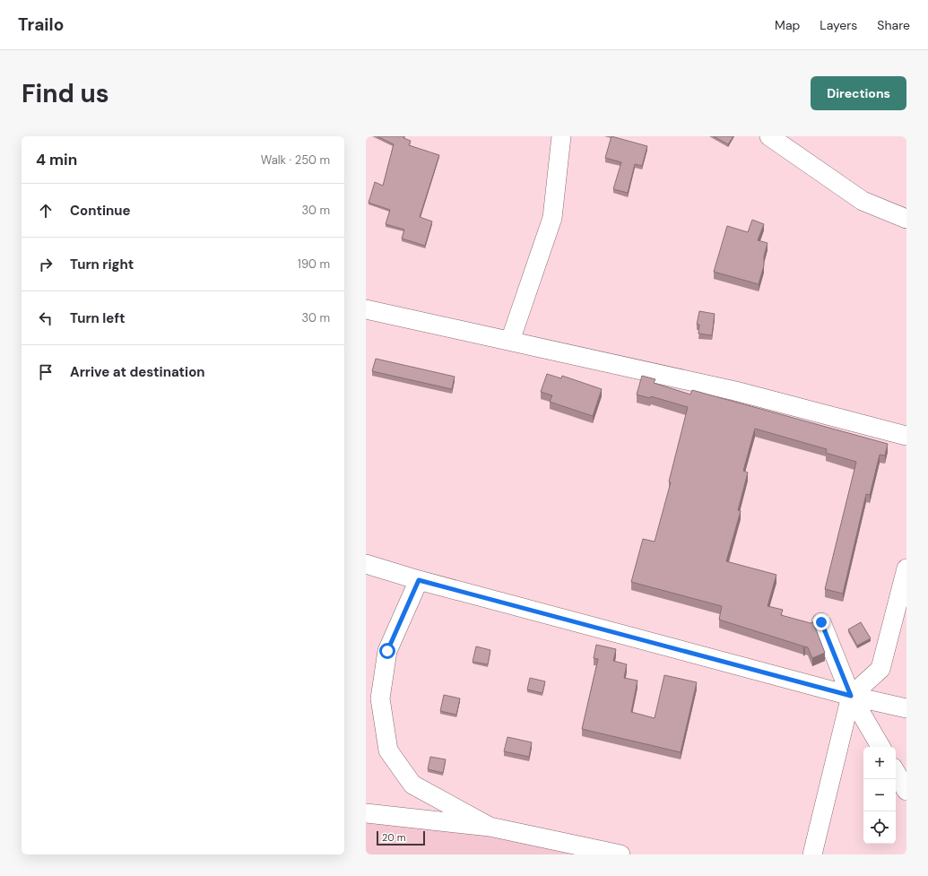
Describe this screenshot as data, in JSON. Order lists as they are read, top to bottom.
{
  "scale_bar": "20 m",
  "page": {
    "header": "Trailo",
    "nav": ["Map", "Layers", "Share"],
    "buttons": "Directions",
    "title": "Find us",
    "heading": ["4 min", "Walk · 250 m"],
    "list": [
      ["Continue", "30 m"],
      ["Turn right", "190 m"],
      ["Turn left", "30 m"],
      "Arrive at destination"
    ],
    "map_buttons": ["+", "−"],
    "scale": "20 m"
  }
}
